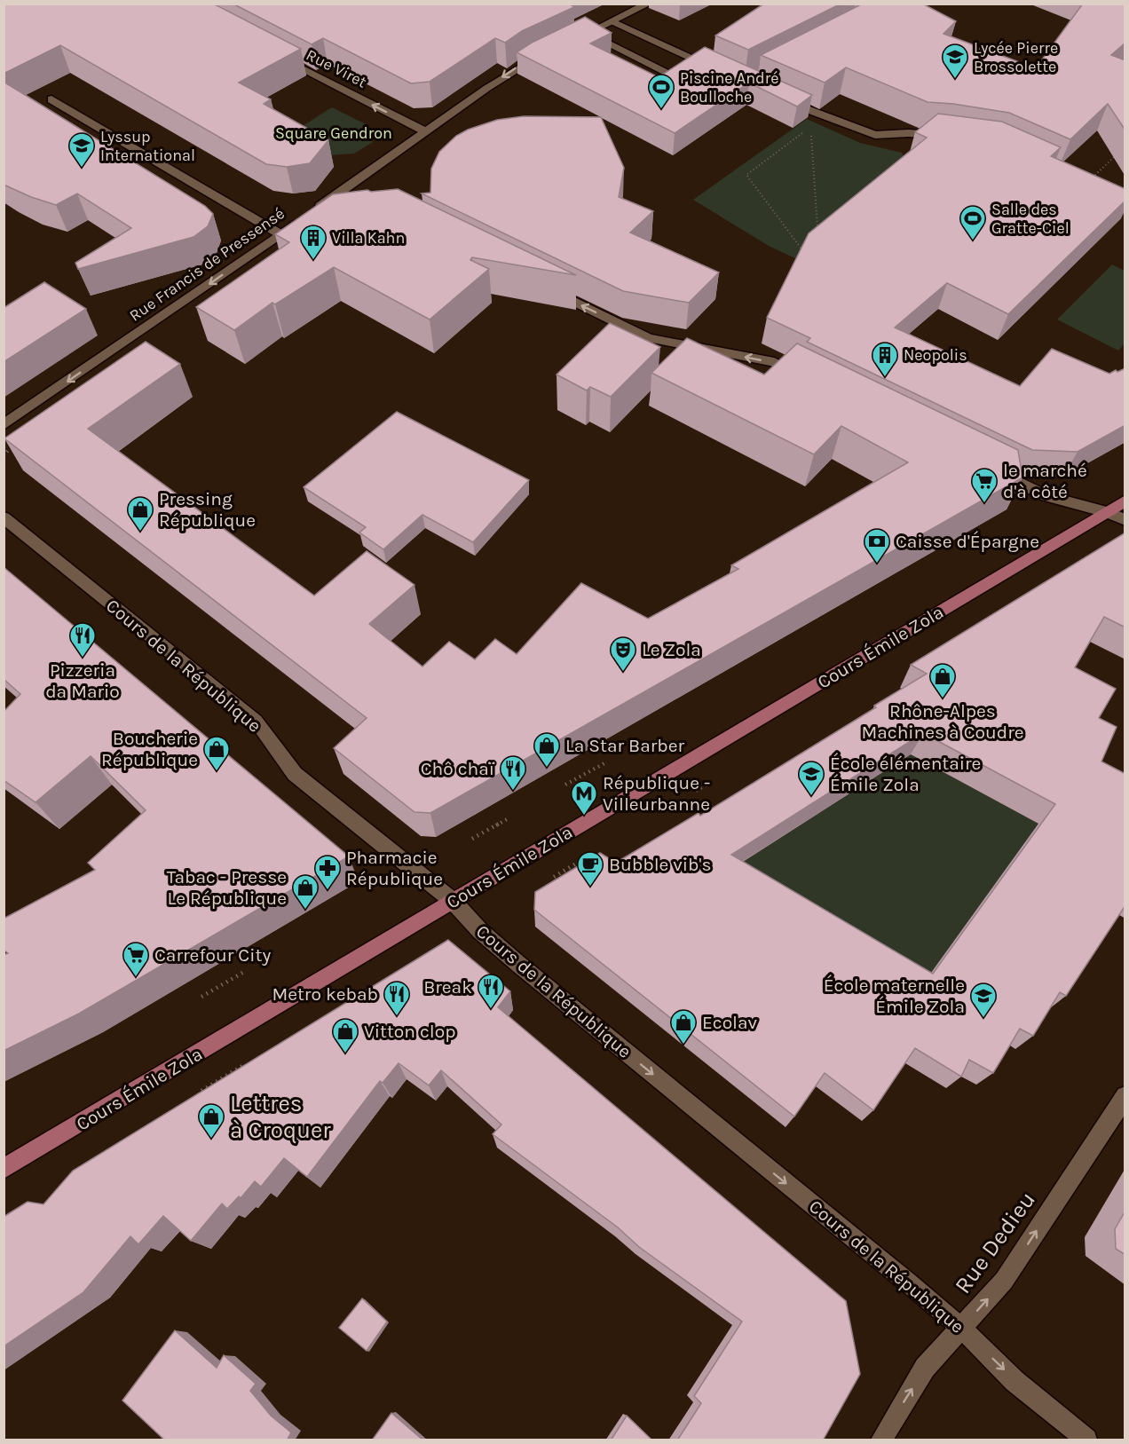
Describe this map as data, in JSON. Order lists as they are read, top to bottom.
{
  "streets": {
    "main road": ["Cours Émile Zola"],
    "street": [
      "Rue Viret",
      "Rue Francis de Pressensé",
      "Cours de la République",
      "Rue Dedieu"
    ]
  },
  "crossings": [
    ["Rue Viret", "Rue Francis de Pressensé"],
    ["Cours Émile Zola", "Cours de la République"],
    ["Cours de la République", "Rue Dedieu"]
  ],
  "one_way": [
    "Rue Viret",
    "Rue Francis de Pressensé",
    "Cours de la République",
    "Rue Dedieu"
  ],
  "parks": ["Square Gendron"],
  "places": {
    "school or university": [
      "Lycée Pierre Brossolette",
      "Lyssup International",
      "École élémentaire Émile Zola",
      "École maternelle Émile Zola"
    ],
    "sports": ["Piscine André Boulloche", "Salle des Gratte-Ciel"],
    "building": ["Villa Kahn", "Neopolis"],
    "supermarket": ["le marché d'à côté", "Carrefour City"],
    "shop": [
      "Pressing République",
      "Rhône-Alpes Machines à Coudre",
      "La Star Barber",
      "Boucherie République",
      "Tabac - Presse Le République",
      "Ecolav",
      "Vitton clop",
      "Lettres à Croquer"
    ],
    "bank": ["Caisse d'Épargne"],
    "restaurant": [
      "Pizzeria da Mario",
      "Chô chaï",
      "Break",
      "Metro kebab"
    ],
    "theatre": ["Le Zola"],
    "metro station": ["République - Villeurbanne"],
    "cafe": ["Bubble vib's"],
    "pharmacy": ["Pharmacie République"]
  }
}
